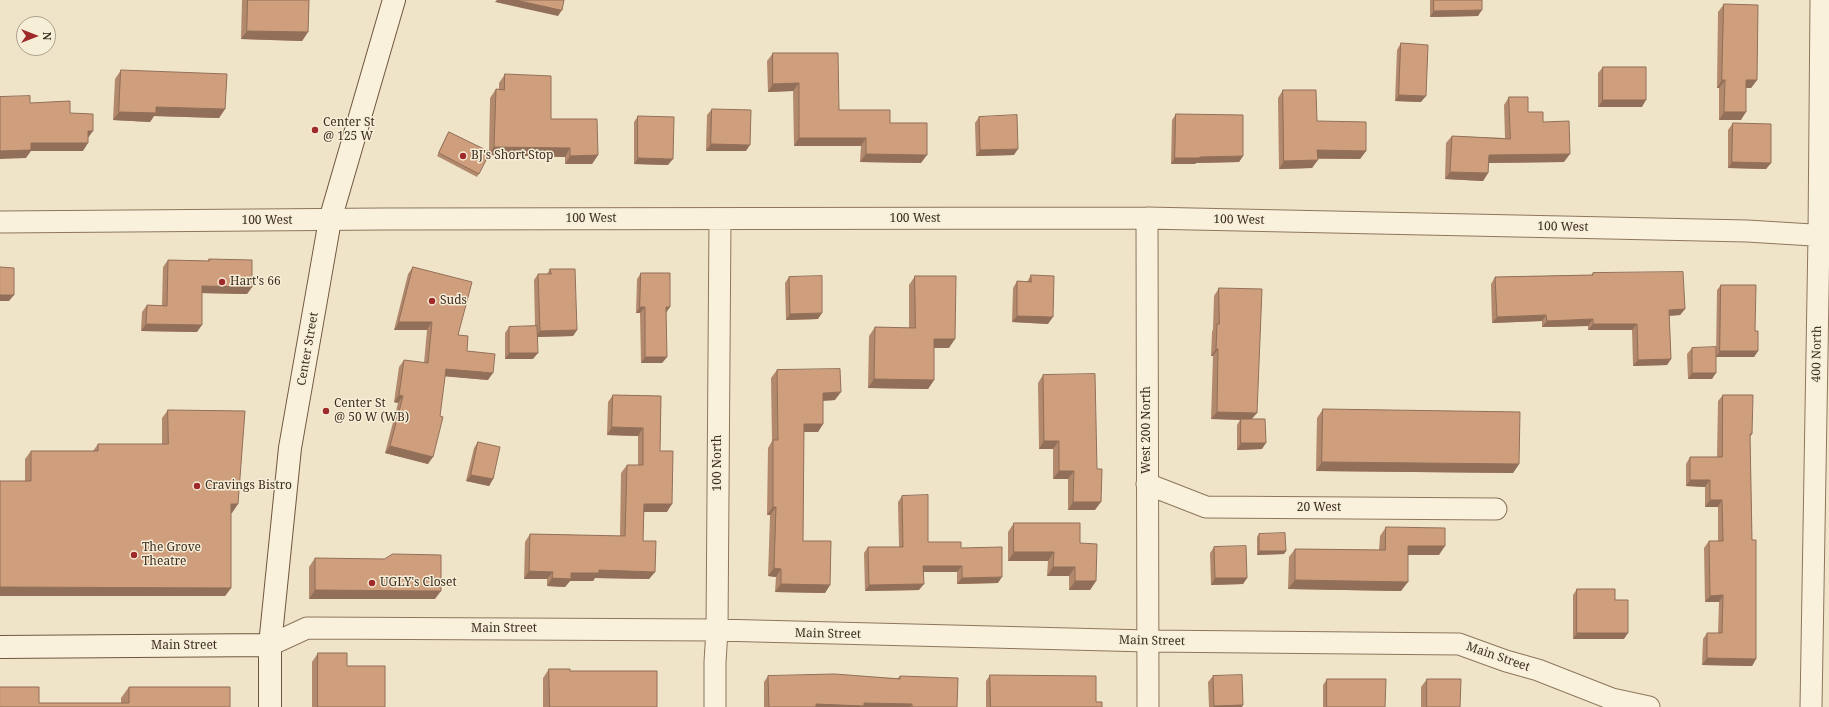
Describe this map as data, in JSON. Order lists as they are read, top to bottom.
{
  "streets": {
    "main road": ["Center Street", "Main Street"],
    "street": [
      "100 West",
      "400 North",
      "West 200 North",
      "100 North",
      "20 West"
    ]
  },
  "crossings": [
    ["100 West", "Center Street"],
    ["100 West", "400 North"],
    ["100 West", "West 200 North"],
    ["100 West", "100 North"],
    ["Center Street", "Main Street"],
    ["West 200 North", "20 West"],
    ["West 200 North", "Main Street"],
    ["100 North", "Main Street"]
  ],
  "places": [
    "Center St @ 125 W",
    "BJ's Short Stop",
    "Hart's 66",
    "Suds",
    "Center St @ 50 W (WB)",
    "Cravings Bistro",
    "The Grove Theatre",
    "UGLY's Closet"
  ],
  "north": "right"
}
